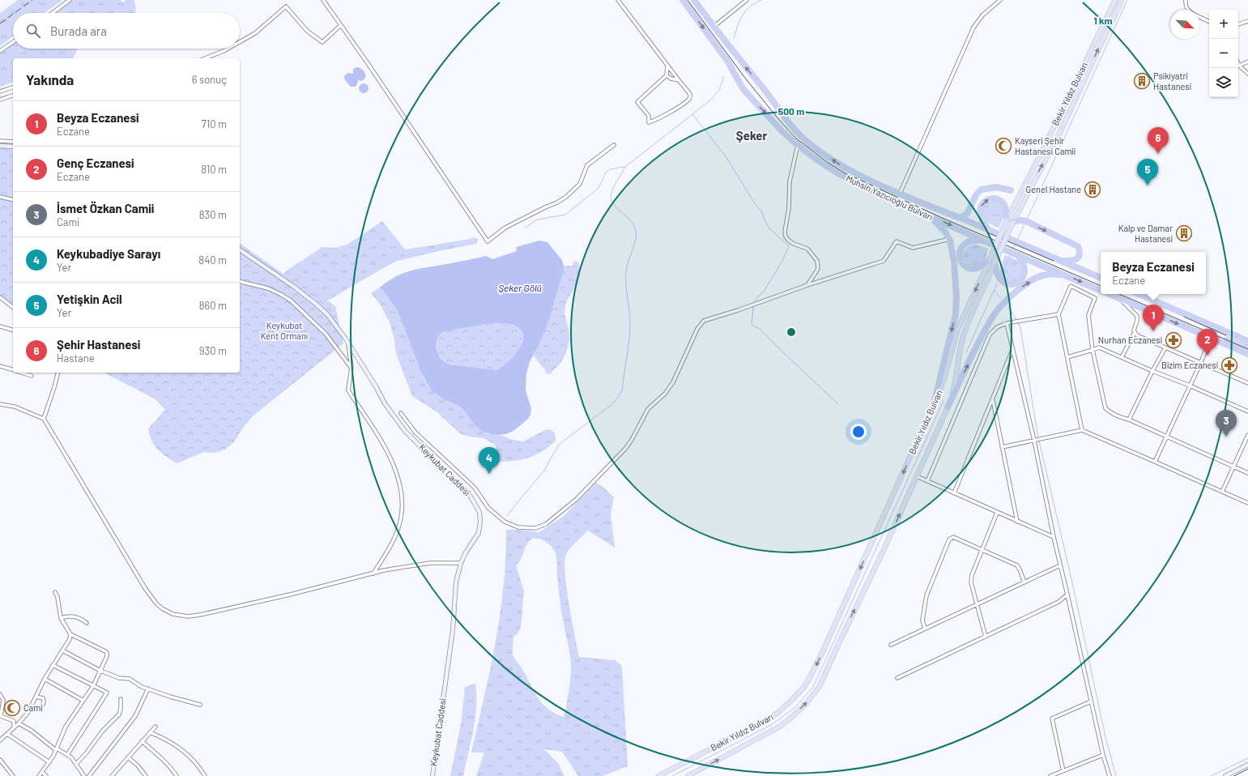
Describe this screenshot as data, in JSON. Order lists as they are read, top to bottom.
{
  "streets": {
    "highway": ["Muhsin Yazıcıoğlu Bulvarı"],
    "main road": ["Bekir Yıldız Bulvarı"],
    "street": ["Keykubat Caddesi"]
  },
  "districts": ["Şeker"],
  "water": ["Şeker Gölü"],
  "parks": ["Keykubat Kent Ormanı"],
  "places": {
    "building": ["Psikiyatri Hastanesi", "Genel Hastane", "Kalp ve Damar Hastanesi"],
    "mosque": ["Kayseri Şehir Hastanesi Camii", "Cami"],
    "pharmacy": ["Nurhan Eczanesi", "Bizim Eczanesi"]
  },
  "north": "bottom right",
  "page": {
    "map_buttons": ["+", "−"],
    "search": "Burada ara",
    "heading": ["Yakında", "6 sonuç"],
    "list": [
      {
        "mark": "1",
        "name": "Beyza Eczanesi",
        "note": "Eczane",
        "value": "710 m"
      },
      {
        "mark": "2",
        "name": "Genç Eczanesi",
        "note": "Eczane",
        "value": "810 m"
      },
      {
        "mark": "3",
        "name": "İsmet Özkan Camii",
        "note": "Cami",
        "value": "830 m"
      },
      {
        "mark": "4",
        "name": "Keykubadiye Sarayı",
        "note": "Yer",
        "value": "840 m"
      },
      {
        "mark": "5",
        "name": "Yetişkin Acil",
        "note": "Yer",
        "value": "860 m"
      },
      {
        "mark": "6",
        "name": "Şehir Hastanesi",
        "note": "Hastane",
        "value": "930 m"
      }
    ],
    "pins": [
      "6",
      "5",
      "1",
      "2",
      "3",
      "4"
    ],
    "popup": ["Beyza Eczanesi", "Eczane"]
  },
  "rings": ["1 km", "500 m"]
}
